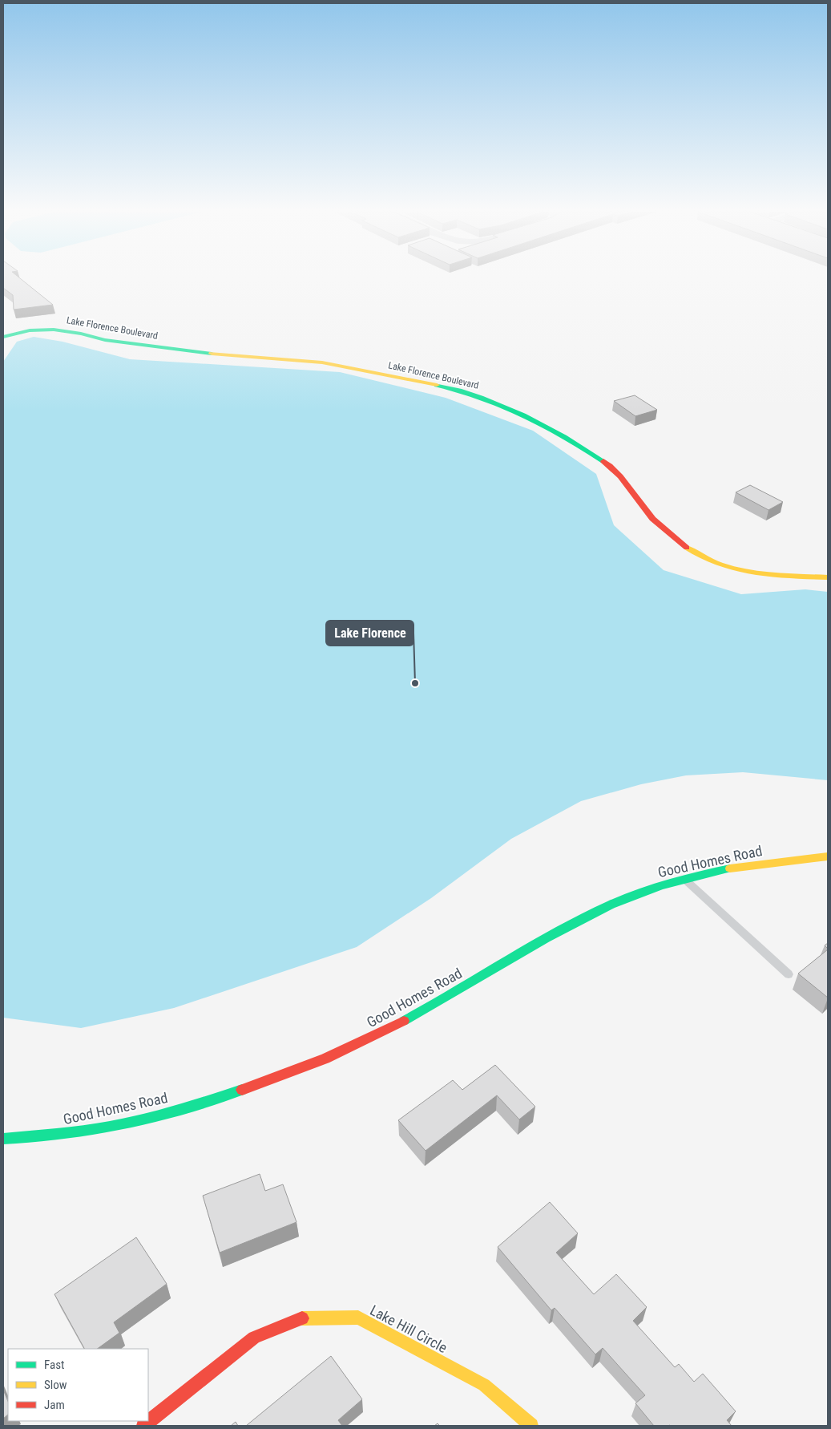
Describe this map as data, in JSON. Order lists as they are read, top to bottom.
{
  "streets": {
    "street": ["Lake Florence Boulevard", "Good Homes Road", "Lake Hill Circle"]
  },
  "places": ["Lake Florence"],
  "legend": ["Fast", "Slow", "Jam"]
}
